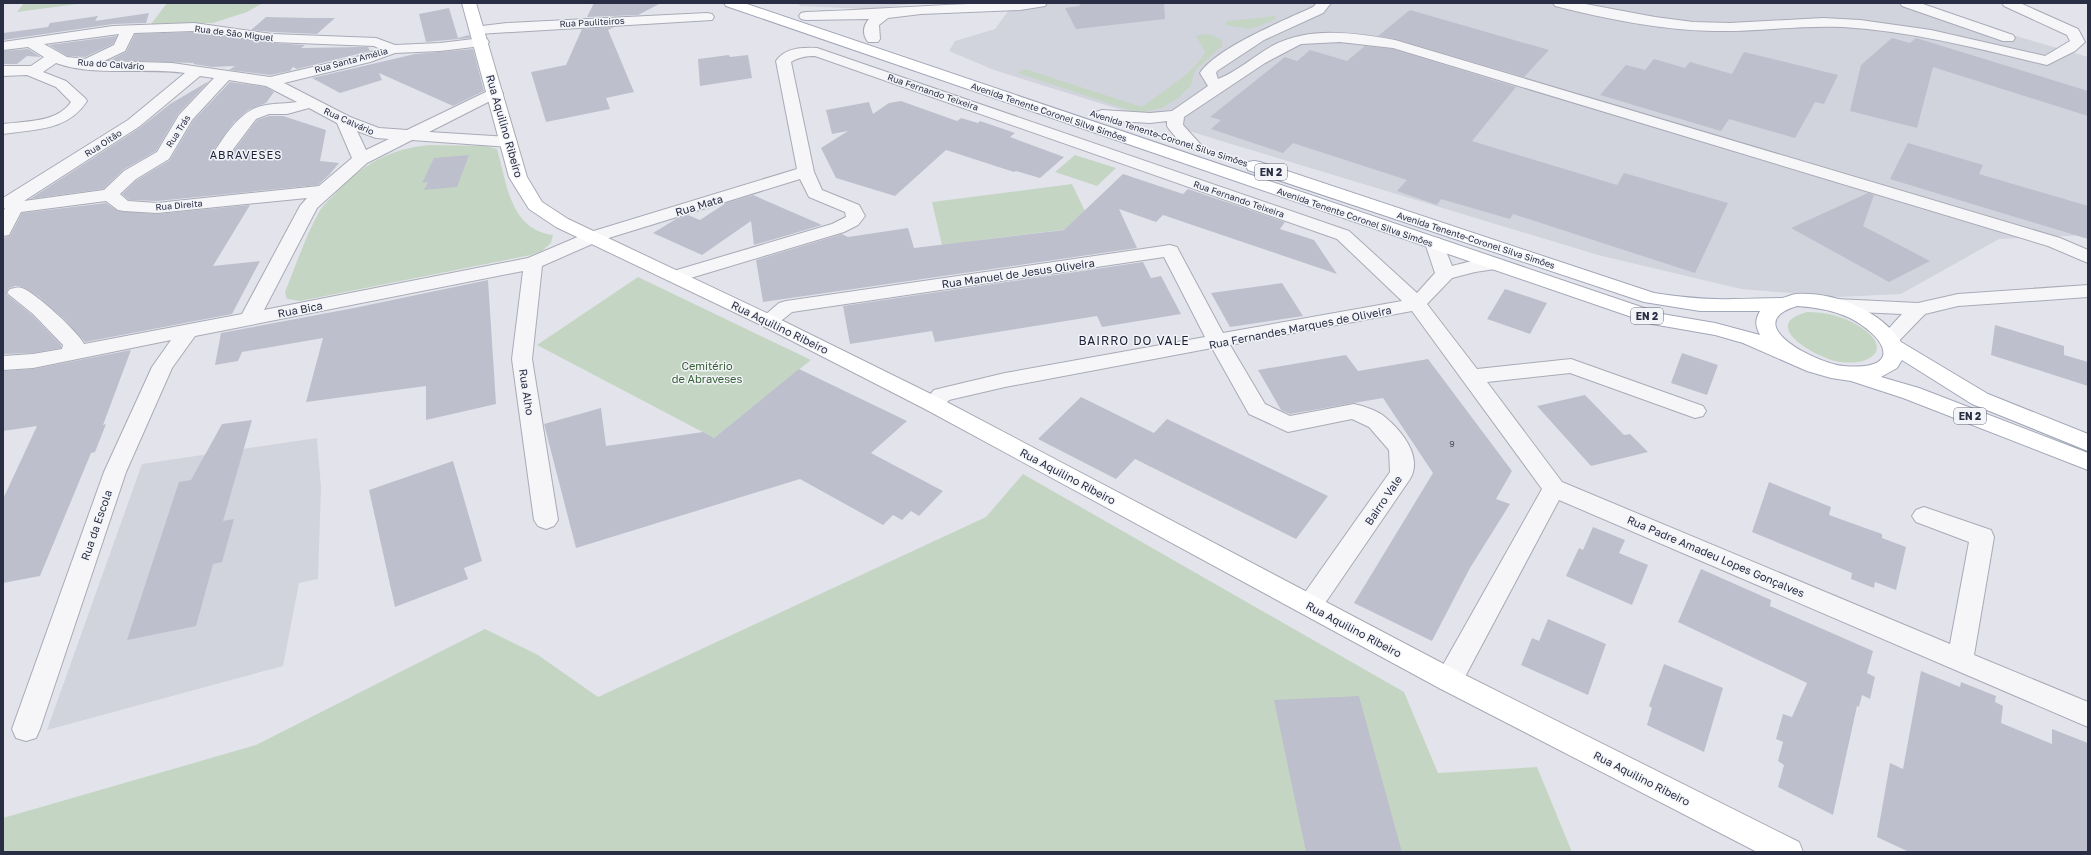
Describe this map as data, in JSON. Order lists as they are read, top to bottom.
{
  "streets": {
    "main road": [
      "Avenida Tenente Coronel Silva Simões",
      "Rua Aquilino Ribeiro",
      "Avenida Tenente-Coronel Silva Simões",
      "EN 2"
    ],
    "street": [
      "Rua Pauliteiros",
      "Rua de São Miguel",
      "Rua Santa Amélia",
      "Rua do Calvário",
      "Rua Fernando Teixeira",
      "Rua Calvário",
      "Rua Trás",
      "Rua Oitão",
      "Rua Direita",
      "Rua Mata",
      "Rua Manuel de Jesus Oliveira",
      "Rua Bica",
      "Rua Fernandes Marques de Oliveira",
      "Rua Alho",
      "Bairro Vale",
      "Rua da Escola",
      "Rua Padre Amadeu Lopes Gonçalves"
    ]
  },
  "crossings": [
    ["Rua Pauliteiros", "Rua Santa Amélia"],
    ["Rua Pauliteiros", "Rua Aquilino Ribeiro"],
    ["Rua de São Miguel", "Rua Santa Amélia"],
    ["Rua de São Miguel", "Rua do Calvário"],
    ["Rua Santa Amélia", "Rua Calvário"],
    ["Rua Santa Amélia", "Rua Aquilino Ribeiro"],
    ["Rua do Calvário", "Rua Calvário"],
    ["Rua do Calvário", "Rua Oitão"],
    ["Rua Fernando Teixeira", "Rua Aquilino Ribeiro"],
    ["Rua Fernando Teixeira", "Rua Mata"],
    ["Rua Fernando Teixeira", "Rua Fernandes Marques de Oliveira"],
    ["Avenida Tenente Coronel Silva Simões", "EN 2"],
    ["Rua Calvário", "Rua Aquilino Ribeiro"],
    ["Rua Calvário", "Rua Trás"],
    ["Rua Calvário", "Rua Oitão"],
    ["Rua Aquilino Ribeiro", "Rua Mata"],
    ["Rua Aquilino Ribeiro", "Rua Manuel de Jesus Oliveira"],
    ["Rua Aquilino Ribeiro", "Rua Bica"],
    ["Rua Aquilino Ribeiro", "Rua Fernandes Marques de Oliveira"],
    ["Rua Aquilino Ribeiro", "Bairro Vale"],
    ["Rua Trás", "Rua Direita"],
    ["Avenida Tenente-Coronel Silva Simões", "EN 2"],
    ["Rua Mata", "Rua Bica"],
    ["Rua Manuel de Jesus Oliveira", "Rua Fernandes Marques de Oliveira"],
    ["Rua Manuel de Jesus Oliveira", "Bairro Vale"],
    ["Rua Bica", "Rua Alho"],
    ["Rua Bica", "Rua da Escola"],
    ["Rua Fernandes Marques de Oliveira", "Bairro Vale"]
  ],
  "districts": ["ABRAVESES", "BAIRRO DO VALE"],
  "parks": ["Cemitério de Abraveses"],
  "house_numbers": ["9"]
}
